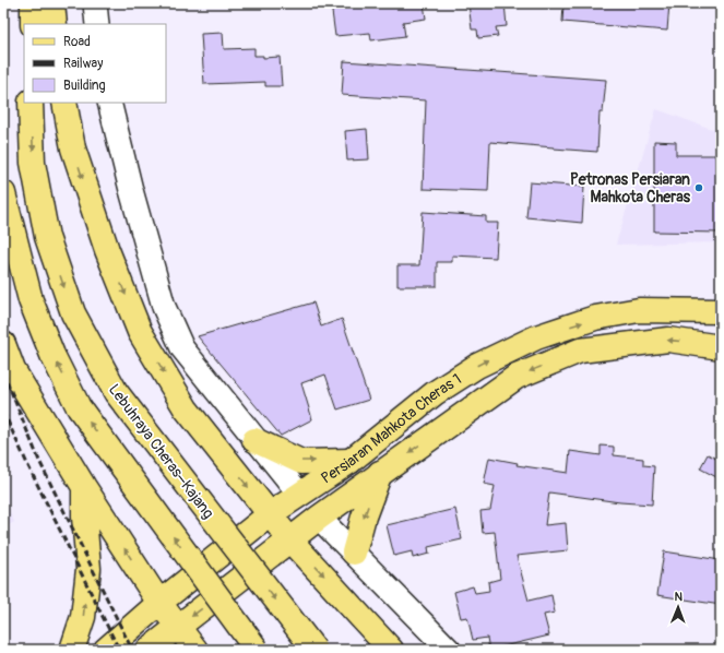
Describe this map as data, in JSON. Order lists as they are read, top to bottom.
{
  "streets": {
    "main road": ["Persiaran Mahkota Cheras 1", "Lebuhraya Cheras–Kajang"]
  },
  "places": ["Petronas Persiaran Mahkota Cheras"],
  "legend": ["Road", "Railway", "Building"],
  "north": "top"
}
